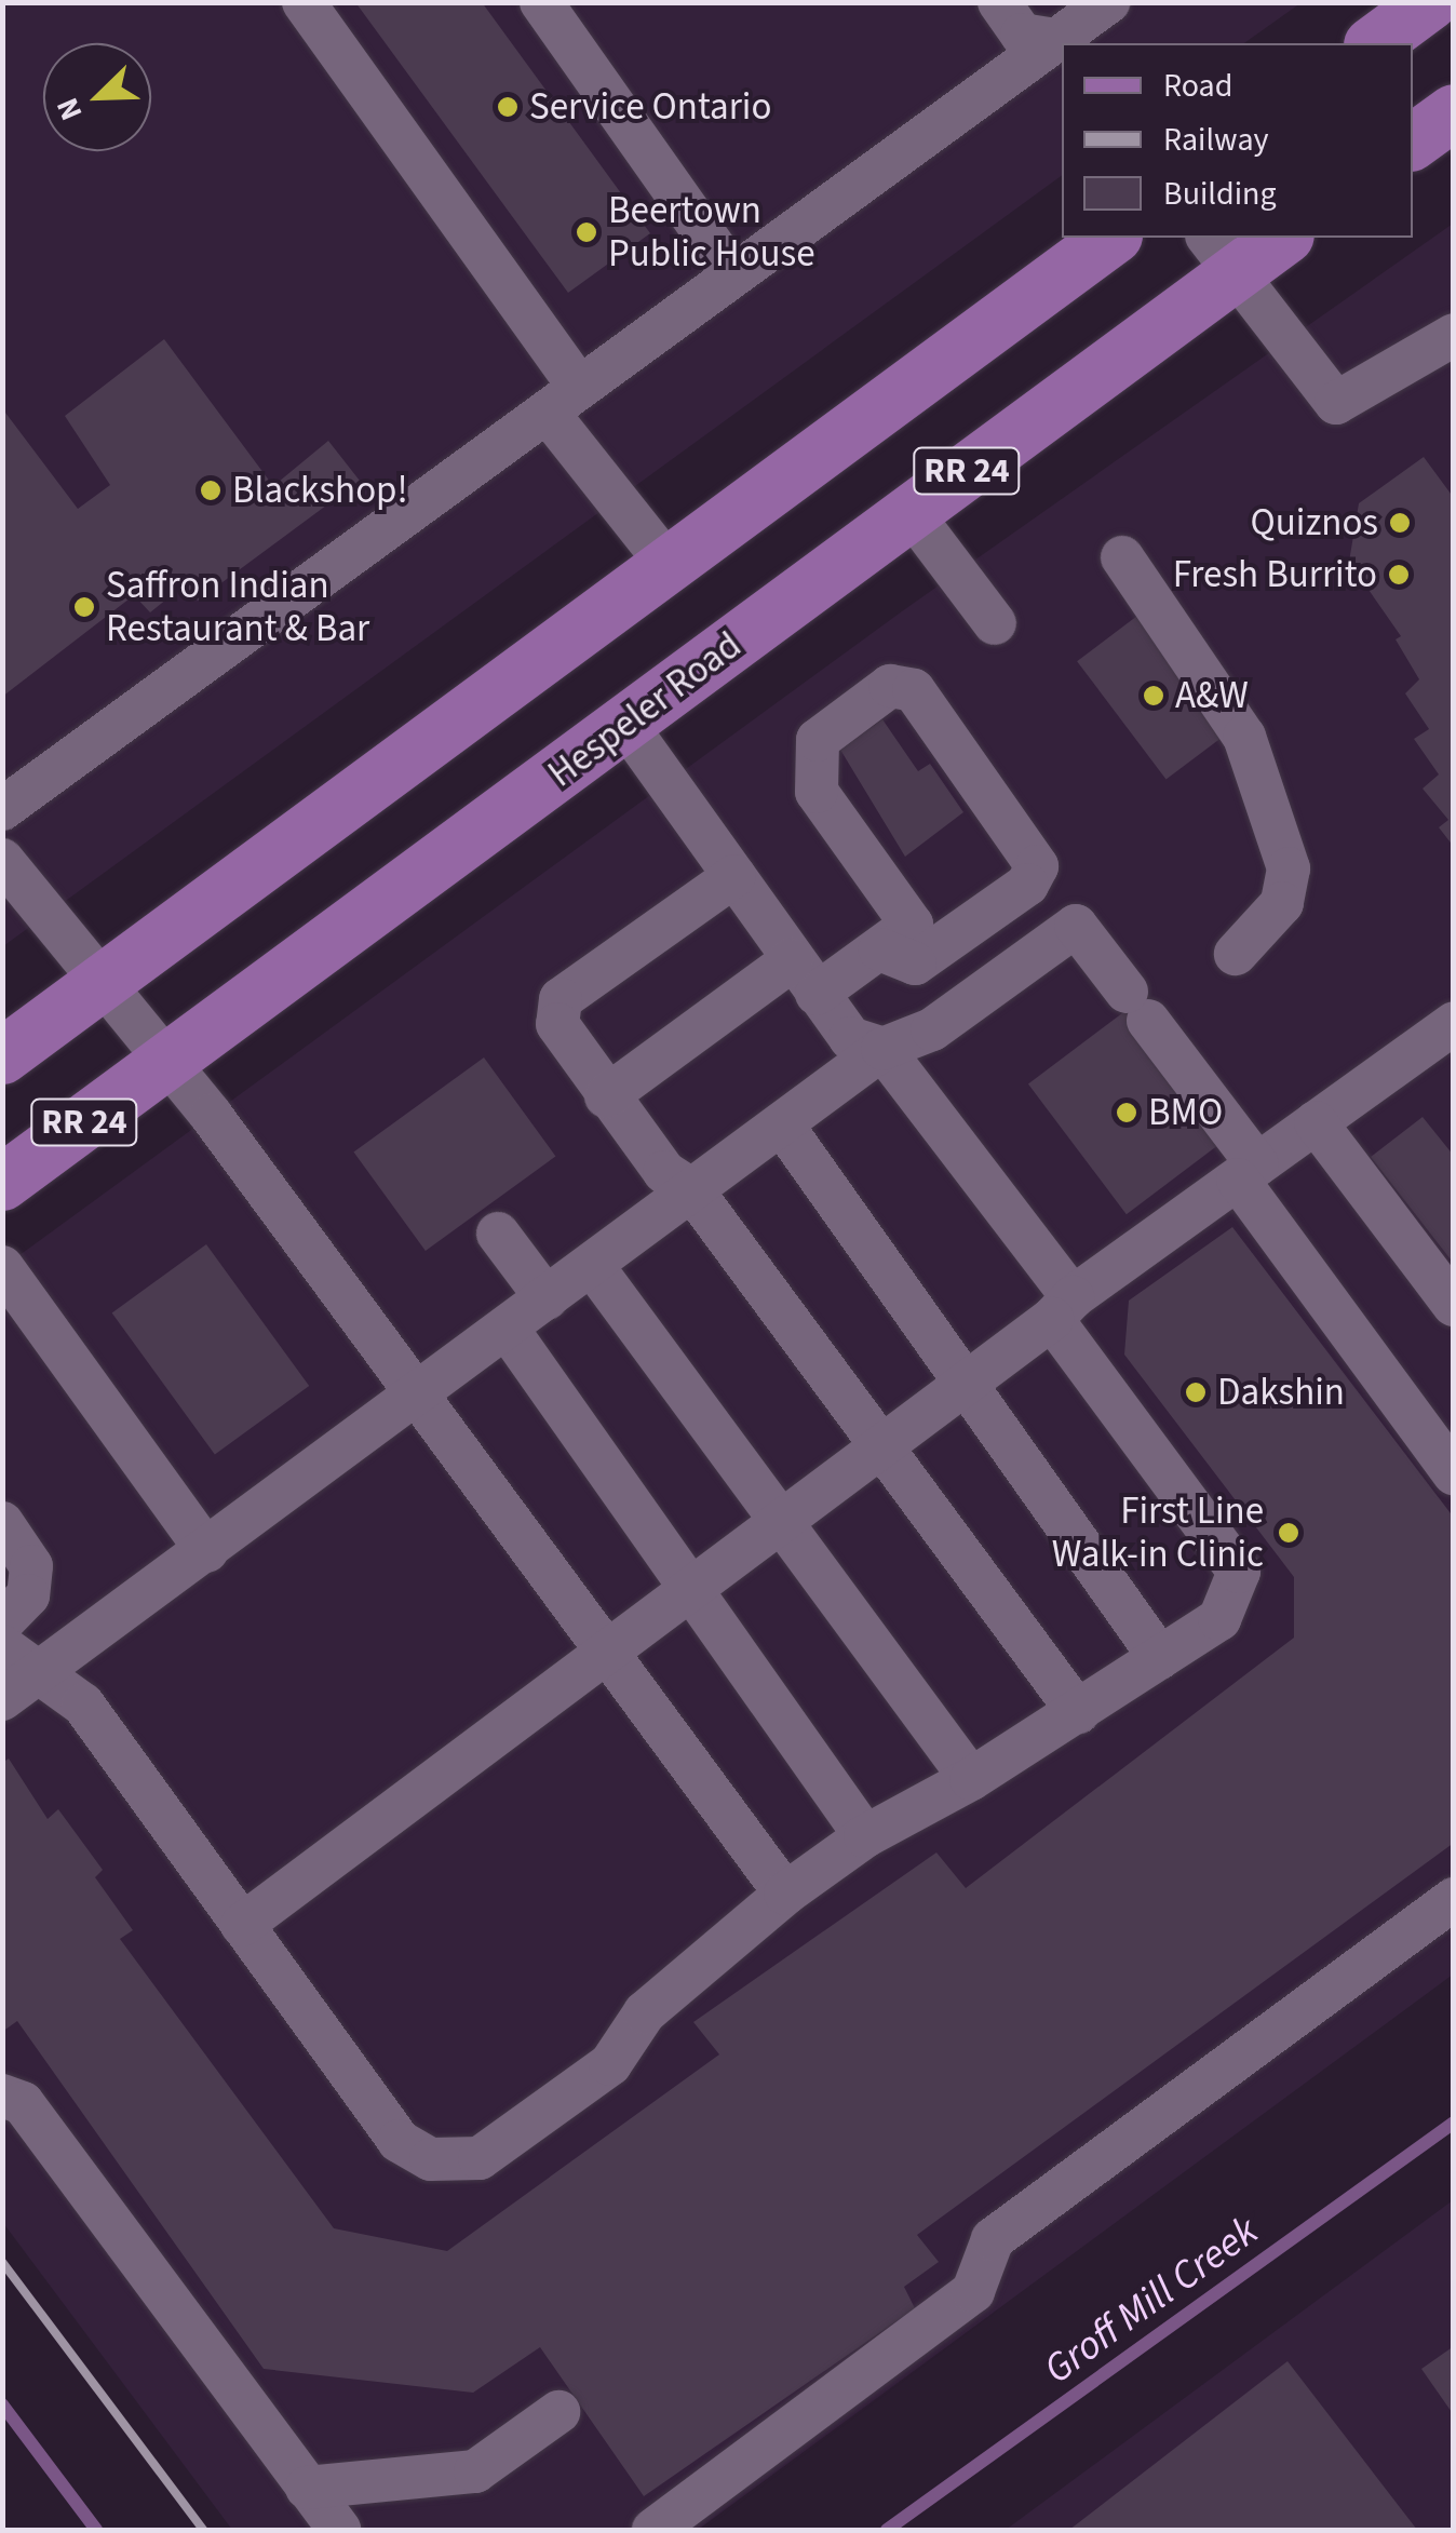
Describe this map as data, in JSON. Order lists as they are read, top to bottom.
{
  "streets": {
    "main road": ["RR 24", "Hespeler Road"]
  },
  "water": ["Groff Mill Creek"],
  "places": [
    "Service Ontario",
    "Beertown Public House",
    "Blackshop!",
    "Quiznos",
    "Fresh Burrito",
    "Saffron Indian Restaurant & Bar",
    "A&W",
    "BMO",
    "Dakshin",
    "First Line Walk-in Clinic"
  ],
  "legend": ["Road", "Railway", "Building"],
  "north": "bottom left"
}
